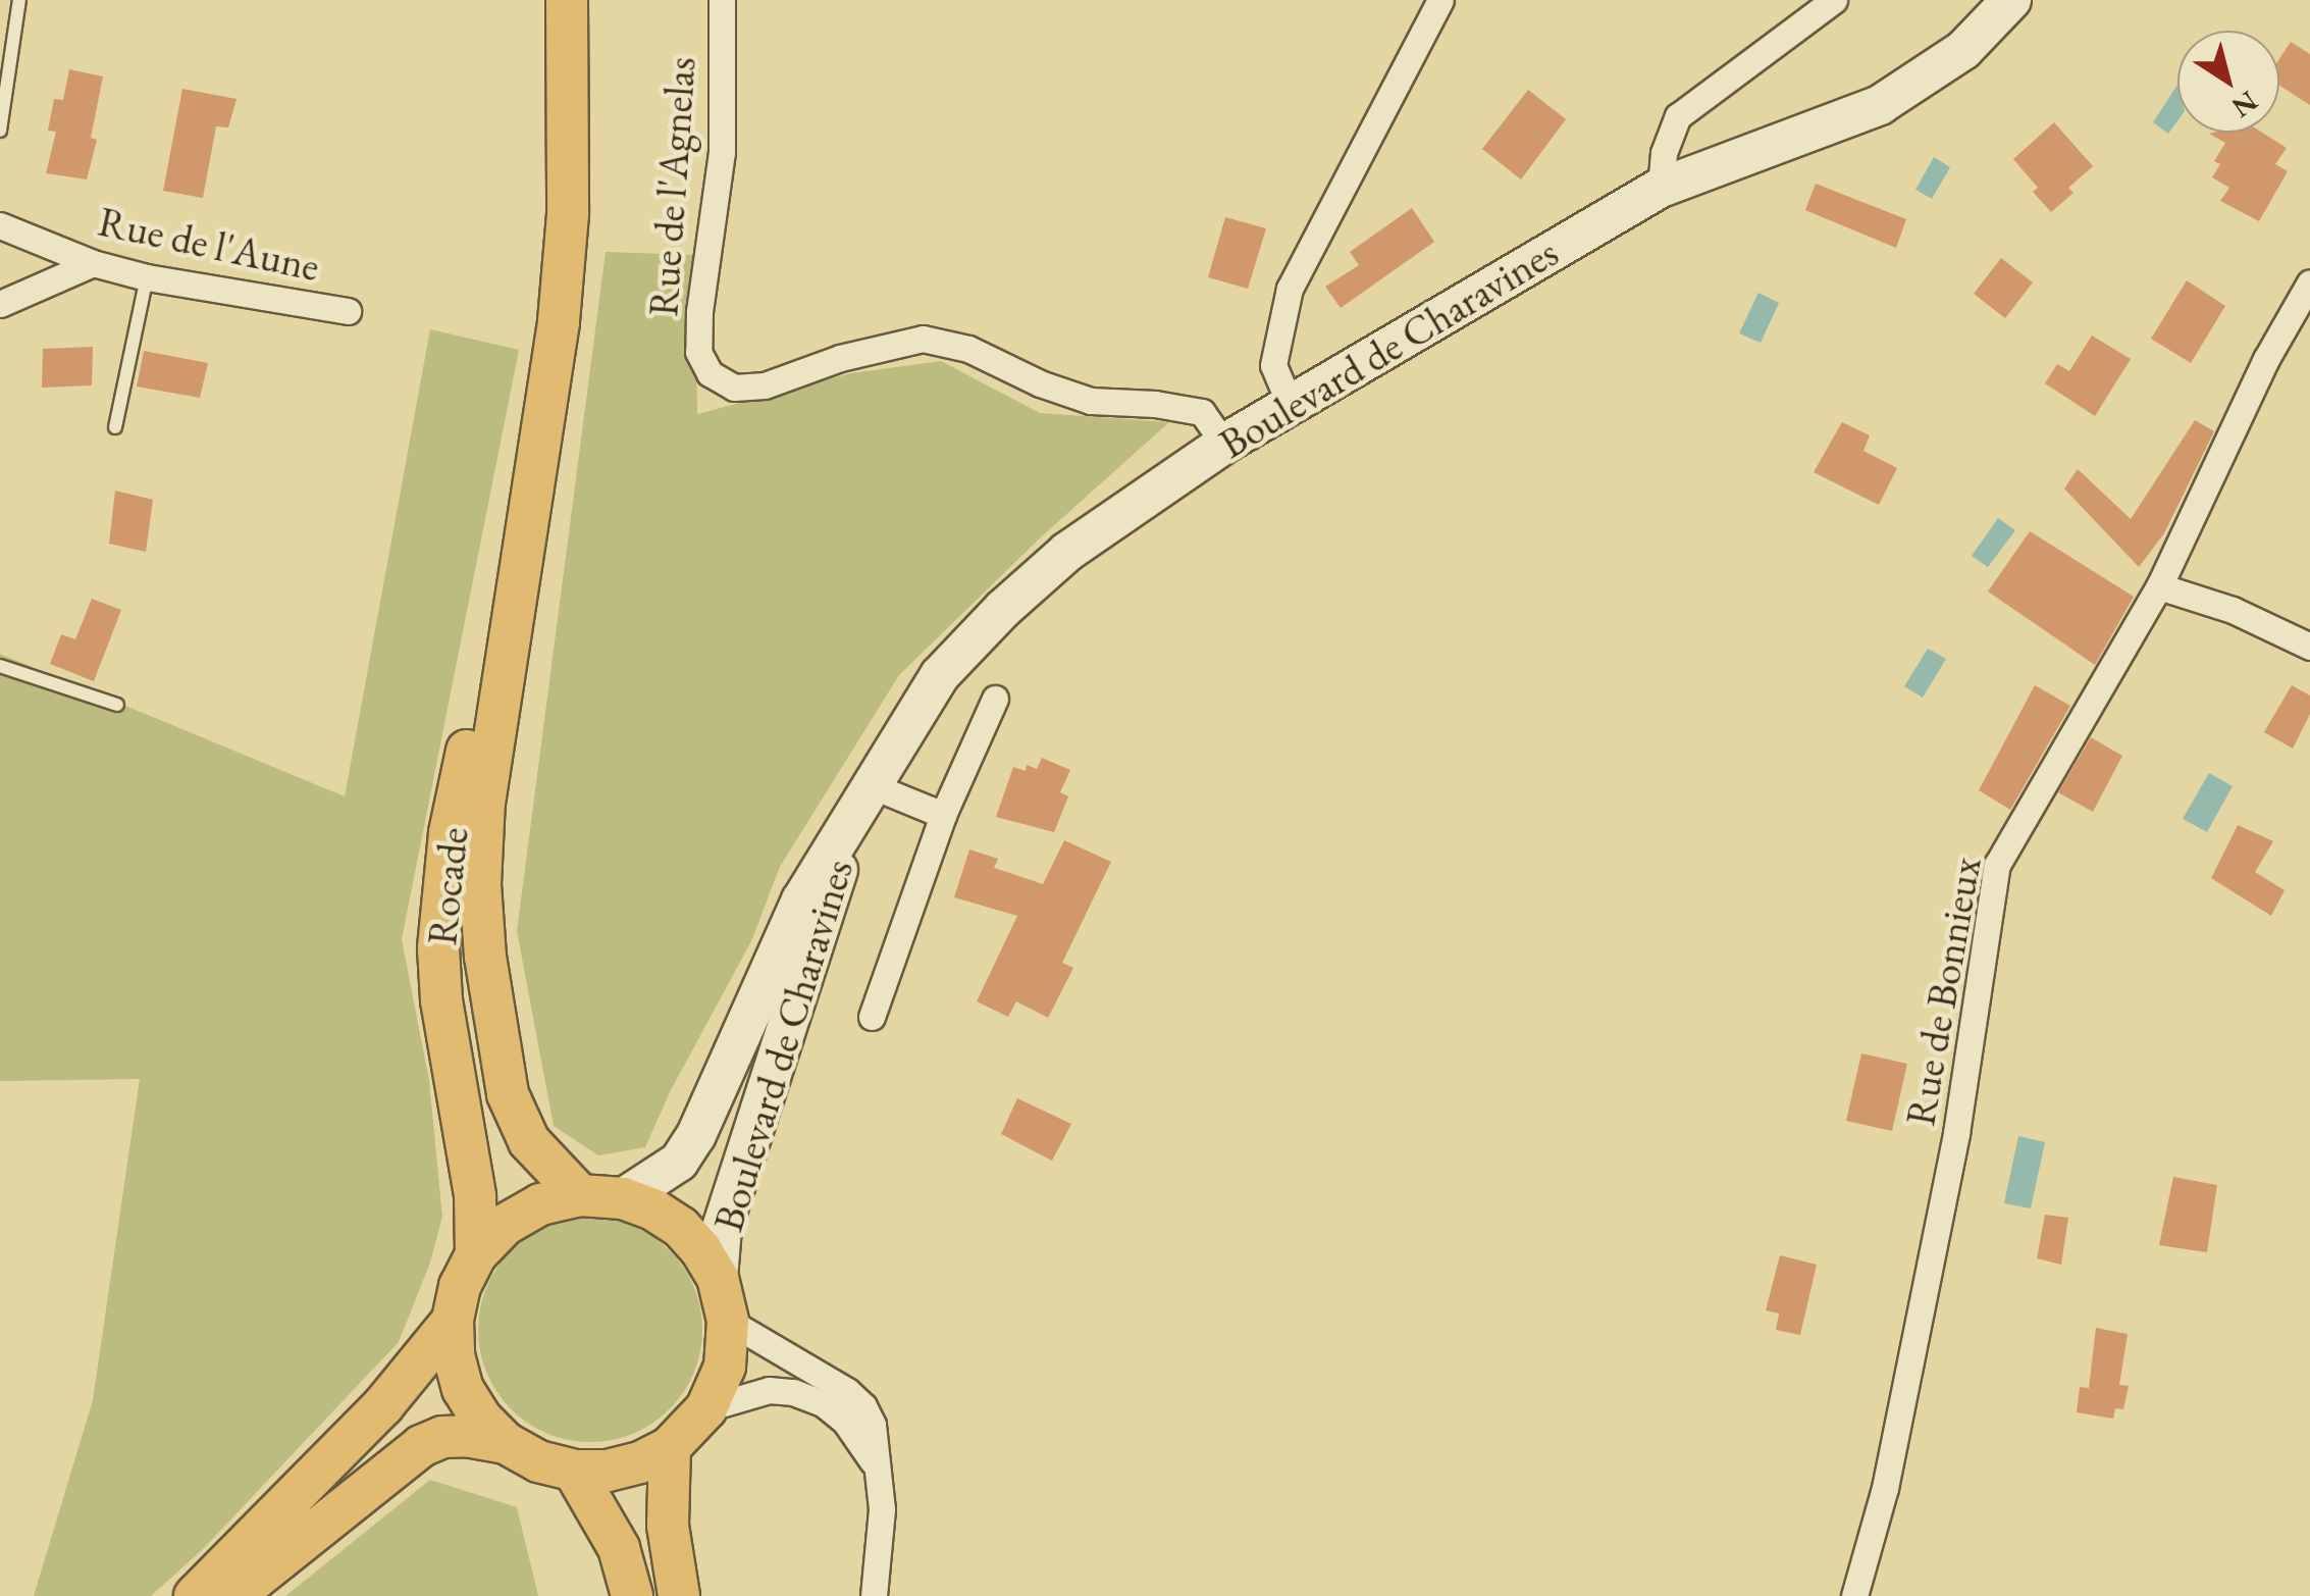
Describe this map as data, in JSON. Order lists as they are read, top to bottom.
{
  "streets": {
    "main road": ["Boulevard de Charavines", "Rocade"],
    "street": ["Rue de l'Agnelas", "Rue de l'Aune", "Rue de Bonnieux"]
  },
  "crossings": [
    ["Rue de l'Agnelas", "Boulevard de Charavines"],
    ["Boulevard de Charavines", "Rocade"]
  ],
  "north": "bottom right"
}
